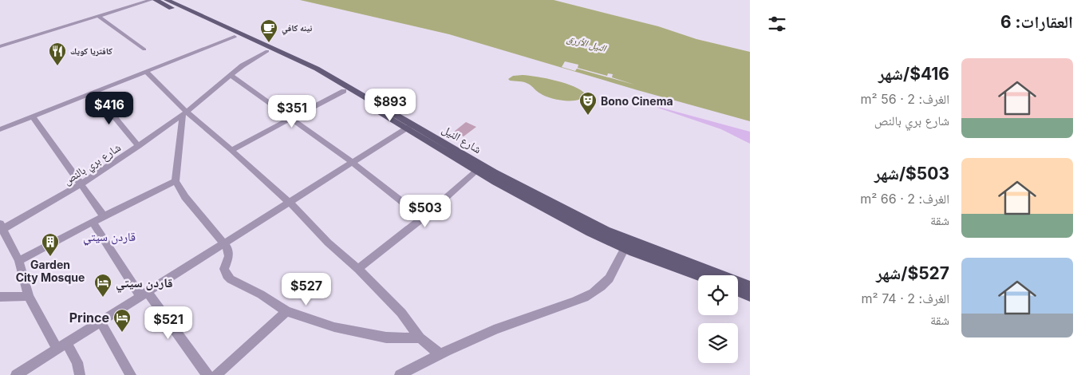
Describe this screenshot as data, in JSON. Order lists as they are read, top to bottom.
{
  "streets": {
    "main road": ["شارع النيل"],
    "street": ["شارع بري بالنص"]
  },
  "crossings": [
    ["شارع النيل", "شارع بري بالنص"]
  ],
  "districts": ["قاردن سيتي"],
  "water": ["النيل الأزرق"],
  "places": {
    "cafe": ["نينه كافي"],
    "restaurant": ["كافتريا كويك"],
    "theatre": ["Bono Cinema"],
    "building": ["Garden City Mosque"],
    "hotel": ["قاردن سيتي", "Prince"]
  },
  "page": {
    "heading": "العقارات: 6",
    "list": [
      {
        "name": "$416/شهر",
        "note": "الغرف: 2 · 56 m² · شارع بري بالنص"
      },
      {
        "name": "$503/شهر",
        "note": "الغرف: 2 · 66 m² · شقة"
      },
      {
        "name": "$527/شهر",
        "note": "الغرف: 2 · 74 m² · شقة"
      }
    ],
    "price": [
      "$893",
      "$416",
      "$351",
      "$503",
      "$527",
      "$521"
    ]
  }
}
